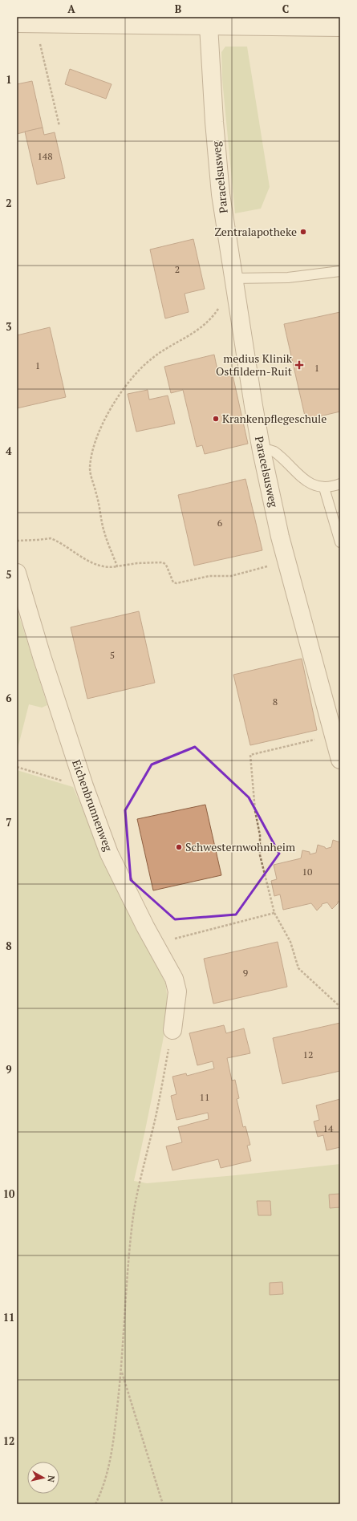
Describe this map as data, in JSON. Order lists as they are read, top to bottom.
{
  "streets": {
    "street": ["Paracelsusweg", "Eichenbrunnenweg"]
  },
  "places": {
    "other": ["Zentralapotheke", "Krankenpflegeschule", "Schwesternwohnheim"],
    "health": ["medius Klinik Ostfildern-Ruit"]
  },
  "house_numbers": [
    "148",
    "2",
    "1",
    "1",
    "6",
    "5",
    "8",
    "10",
    "9",
    "12",
    "11",
    "14"
  ],
  "north": "right",
  "grid": {
    "columns": ["A", "B", "C"],
    "rows": [
      "1",
      "2",
      "3",
      "4",
      "5",
      "6",
      "7",
      "8",
      "9",
      "10",
      "11",
      "12"
    ]
  }
}
